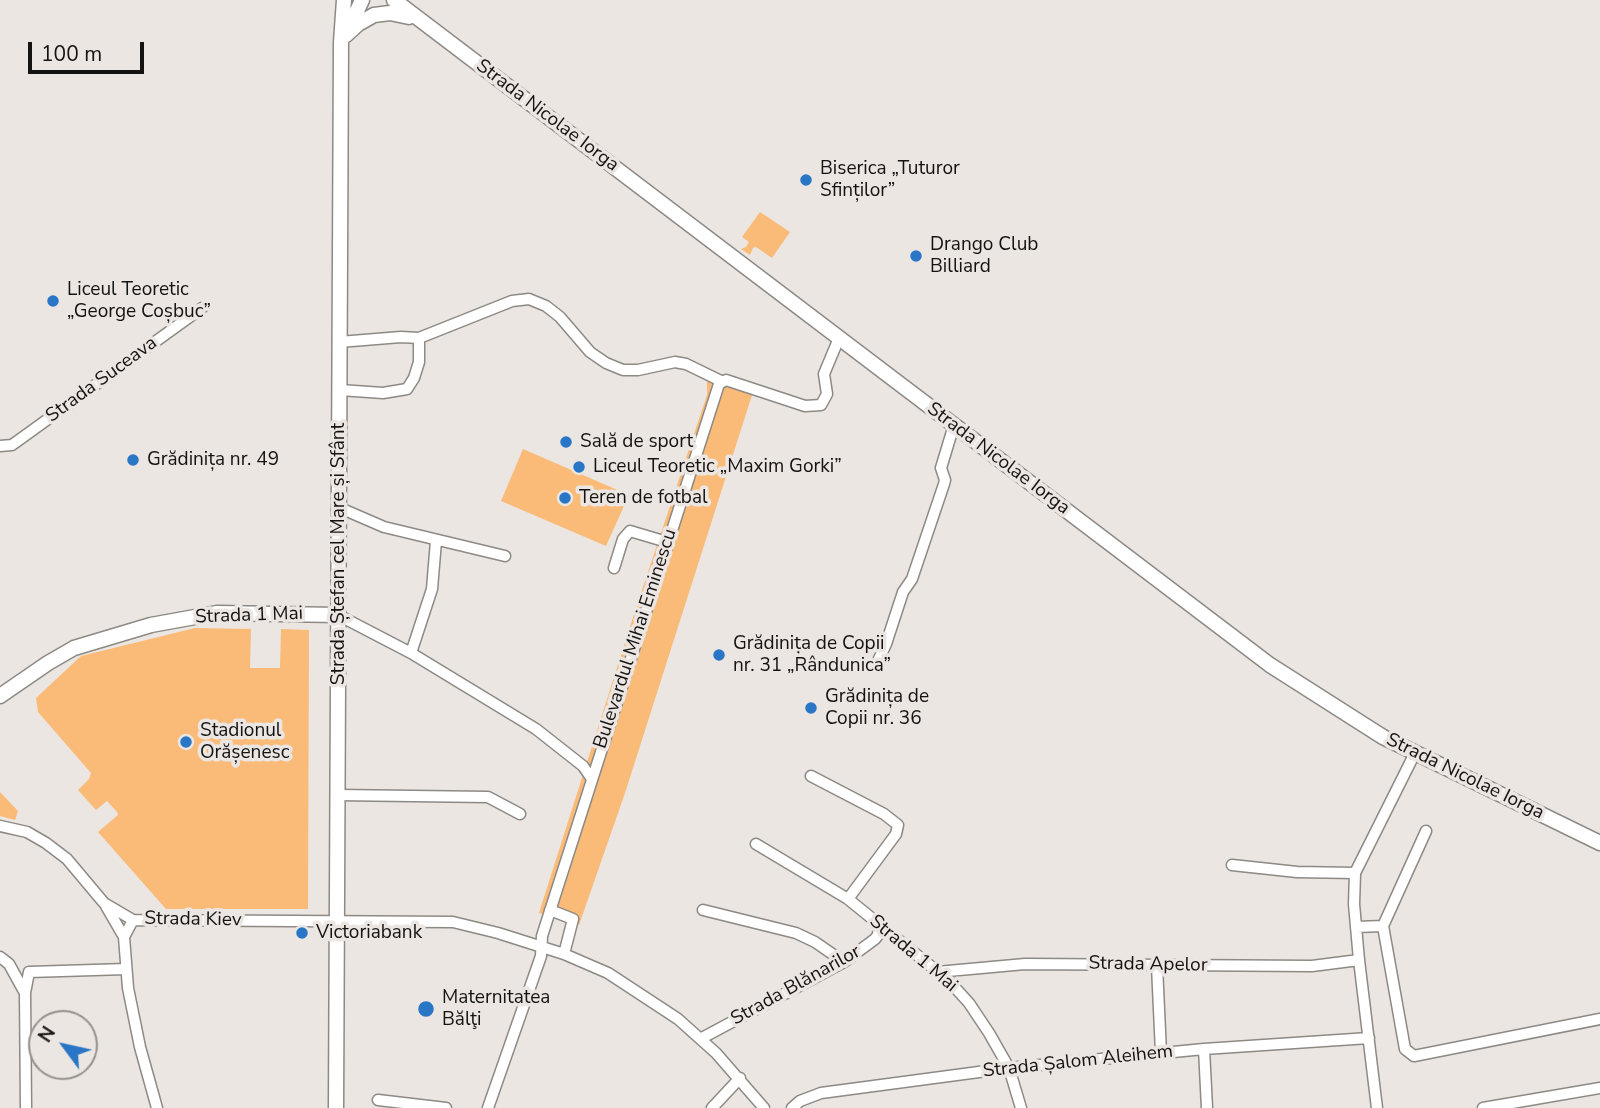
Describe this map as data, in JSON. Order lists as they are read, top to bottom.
{
  "streets": {
    "main road": ["Strada Nicolae Iorga", "Strada Ștefan cel Mare și Sfânt", "Strada 1 Mai"],
    "street": [
      "Strada Suceava",
      "Bulevardul Mihai Eminescu",
      "Strada Kiev",
      "Strada Apelor",
      "Strada Blănarilor",
      "Strada Șalom Aleihem"
    ]
  },
  "crossings": [
    ["Strada Ștefan cel Mare și Sfânt", "Strada 1 Mai"],
    ["Strada Ștefan cel Mare și Sfânt", "Strada Kiev"],
    ["Strada 1 Mai", "Bulevardul Mihai Eminescu"],
    ["Strada 1 Mai", "Strada Apelor"],
    ["Strada 1 Mai", "Strada Blănarilor"],
    ["Strada 1 Mai", "Strada Șalom Aleihem"],
    ["Bulevardul Mihai Eminescu", "Strada Kiev"],
    ["Strada Kiev", "Strada Blănarilor"]
  ],
  "places": [
    "Biserica „Tuturor Sfinților”",
    "Drango Club Billiard",
    "Liceul Teoretic „George Coșbuc”",
    "Sală de sport",
    "Grădinița nr. 49",
    "Liceul Teoretic „Maxim Gorki”",
    "Teren de fotbal",
    "Grădinița de Copii nr. 31 „Rândunica”",
    "Grădinița de Copii nr. 36",
    "Stadionul Orășenesc",
    "Victoriabank",
    "Maternitatea Bălţi"
  ],
  "scale_bar": "100 m",
  "north": "top left"
}
